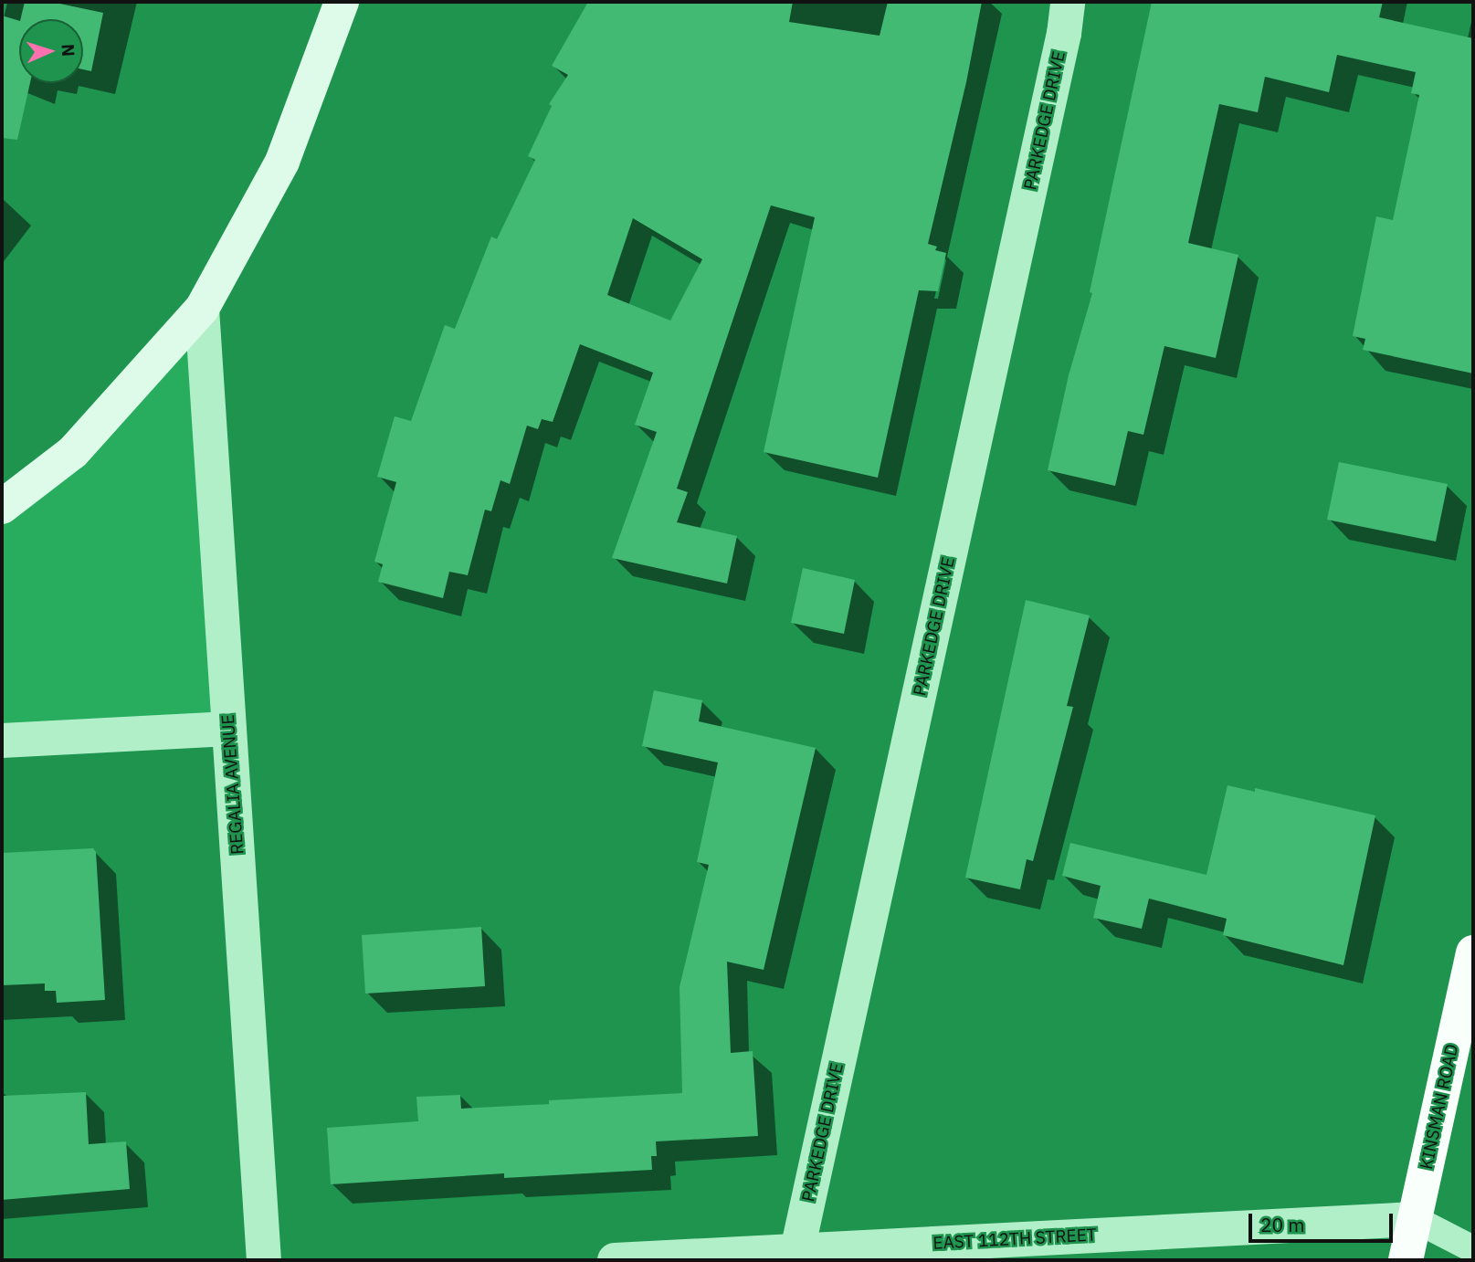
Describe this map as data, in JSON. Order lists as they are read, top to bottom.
{
  "streets": {
    "main road": ["KINSMAN ROAD"],
    "street": ["PARKEDGE DRIVE", "REGALIA AVENUE", "EAST 112TH STREET"]
  },
  "crossings": [
    ["PARKEDGE DRIVE", "EAST 112TH STREET"],
    ["KINSMAN ROAD", "EAST 112TH STREET"]
  ],
  "scale_bar": "20 m",
  "north": "right"
}
